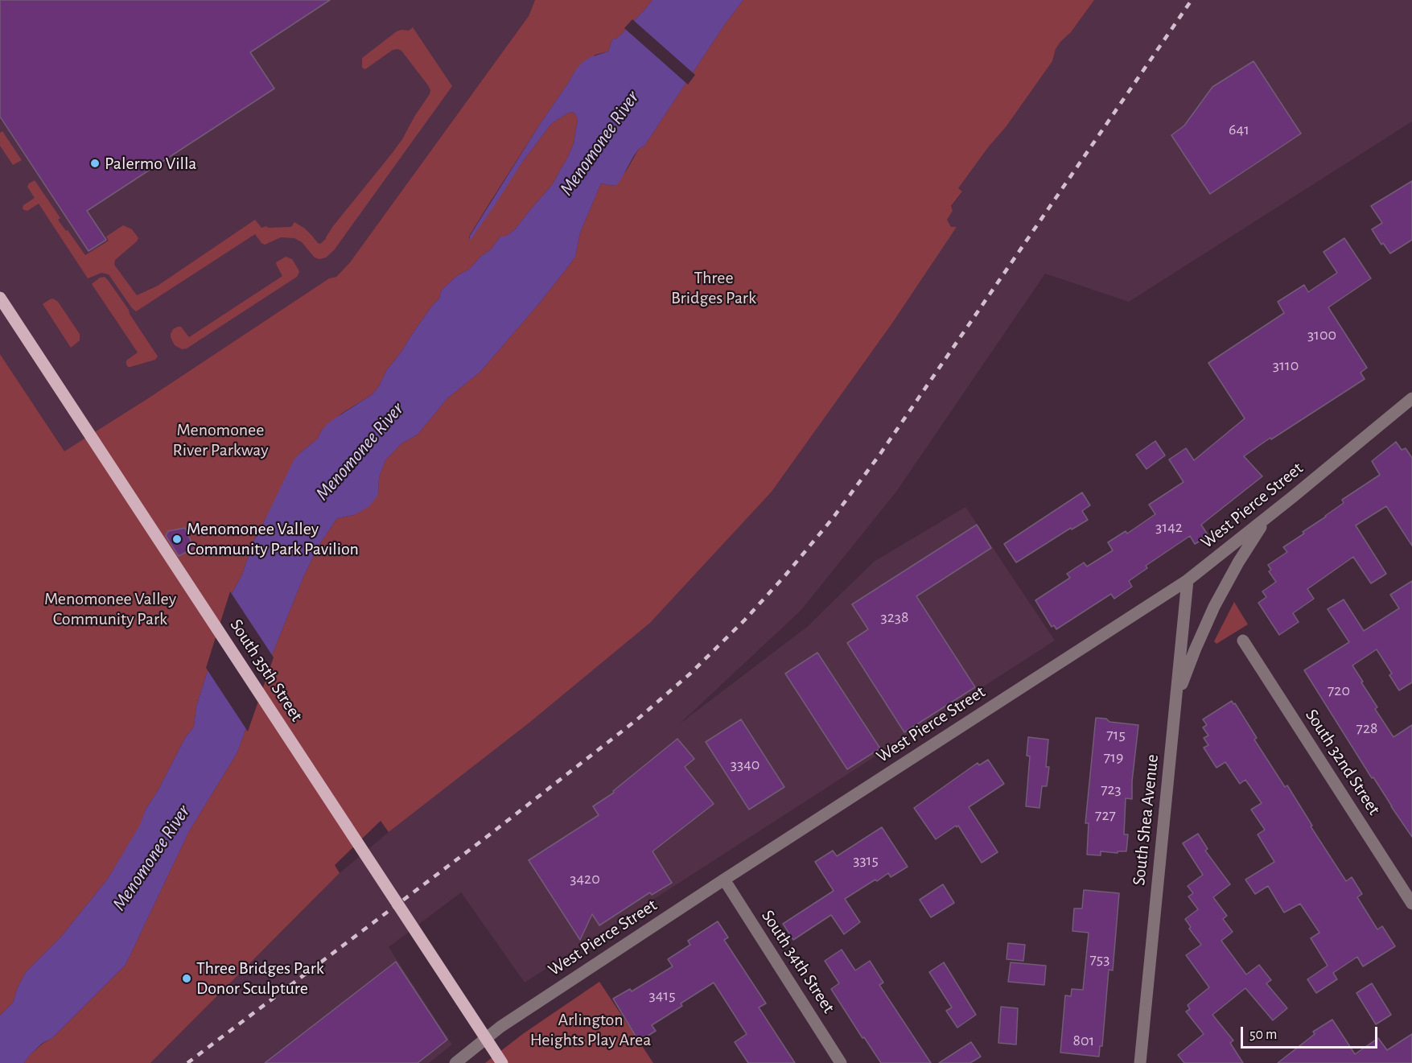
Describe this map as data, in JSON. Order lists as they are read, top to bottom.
{
  "streets": {
    "main road": ["South 35th Street"],
    "street": [
      "West Pierce Street",
      "South 32nd Street",
      "South Shea Avenue",
      "South 34th Street"
    ]
  },
  "crossings": [
    ["West Pierce Street", "South Shea Avenue"],
    ["West Pierce Street", "South 34th Street"]
  ],
  "water": ["Menomonee River"],
  "parks": [
    "Three Bridges Park",
    "Menomonee River Parkway",
    "Menomonee Valley Community Park",
    "Arlington Heights Play Area"
  ],
  "places": ["Palermo Villa", "Menomonee Valley Community Park Pavilion", "Three Bridges Park Donor Sculpture"],
  "house_numbers": [
    "641",
    "3100",
    "3110",
    "3142",
    "3238",
    "720",
    "728",
    "715",
    "719",
    "3340",
    "723",
    "727",
    "3315",
    "3420",
    "753",
    "3415",
    "801"
  ],
  "scale_bar": "50 m"
}
